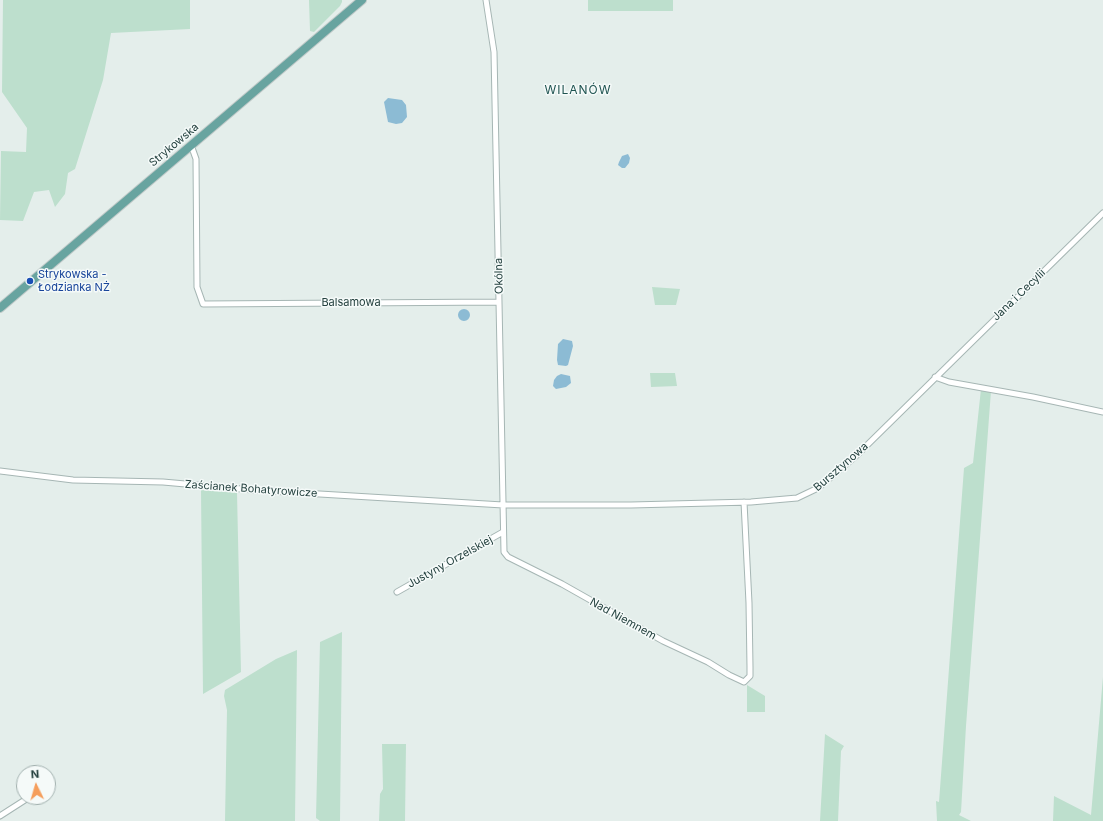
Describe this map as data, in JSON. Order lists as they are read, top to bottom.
{
  "streets": {
    "main road": ["Strykowska"],
    "street": [
      "Okólna",
      "Jana i Cecylii",
      "Balsamowa",
      "Bursztynowa",
      "Zaścianek Bohatyrowicze",
      "Justyny Orzelskiej",
      "Nad Niemnem"
    ]
  },
  "crossings": [
    ["Strykowska", "Balsamowa"],
    ["Okólna", "Balsamowa"],
    ["Okólna", "Bursztynowa"],
    ["Okólna", "Zaścianek Bohatyrowicze"],
    ["Okólna", "Justyny Orzelskiej"],
    ["Okólna", "Nad Niemnem"],
    ["Jana i Cecylii", "Bursztynowa"],
    ["Bursztynowa", "Zaścianek Bohatyrowicze"],
    ["Bursztynowa", "Nad Niemnem"]
  ],
  "districts": ["WILANÓW"],
  "places": ["Strykowska - Łodzianka NŻ"],
  "north": "top"
}
